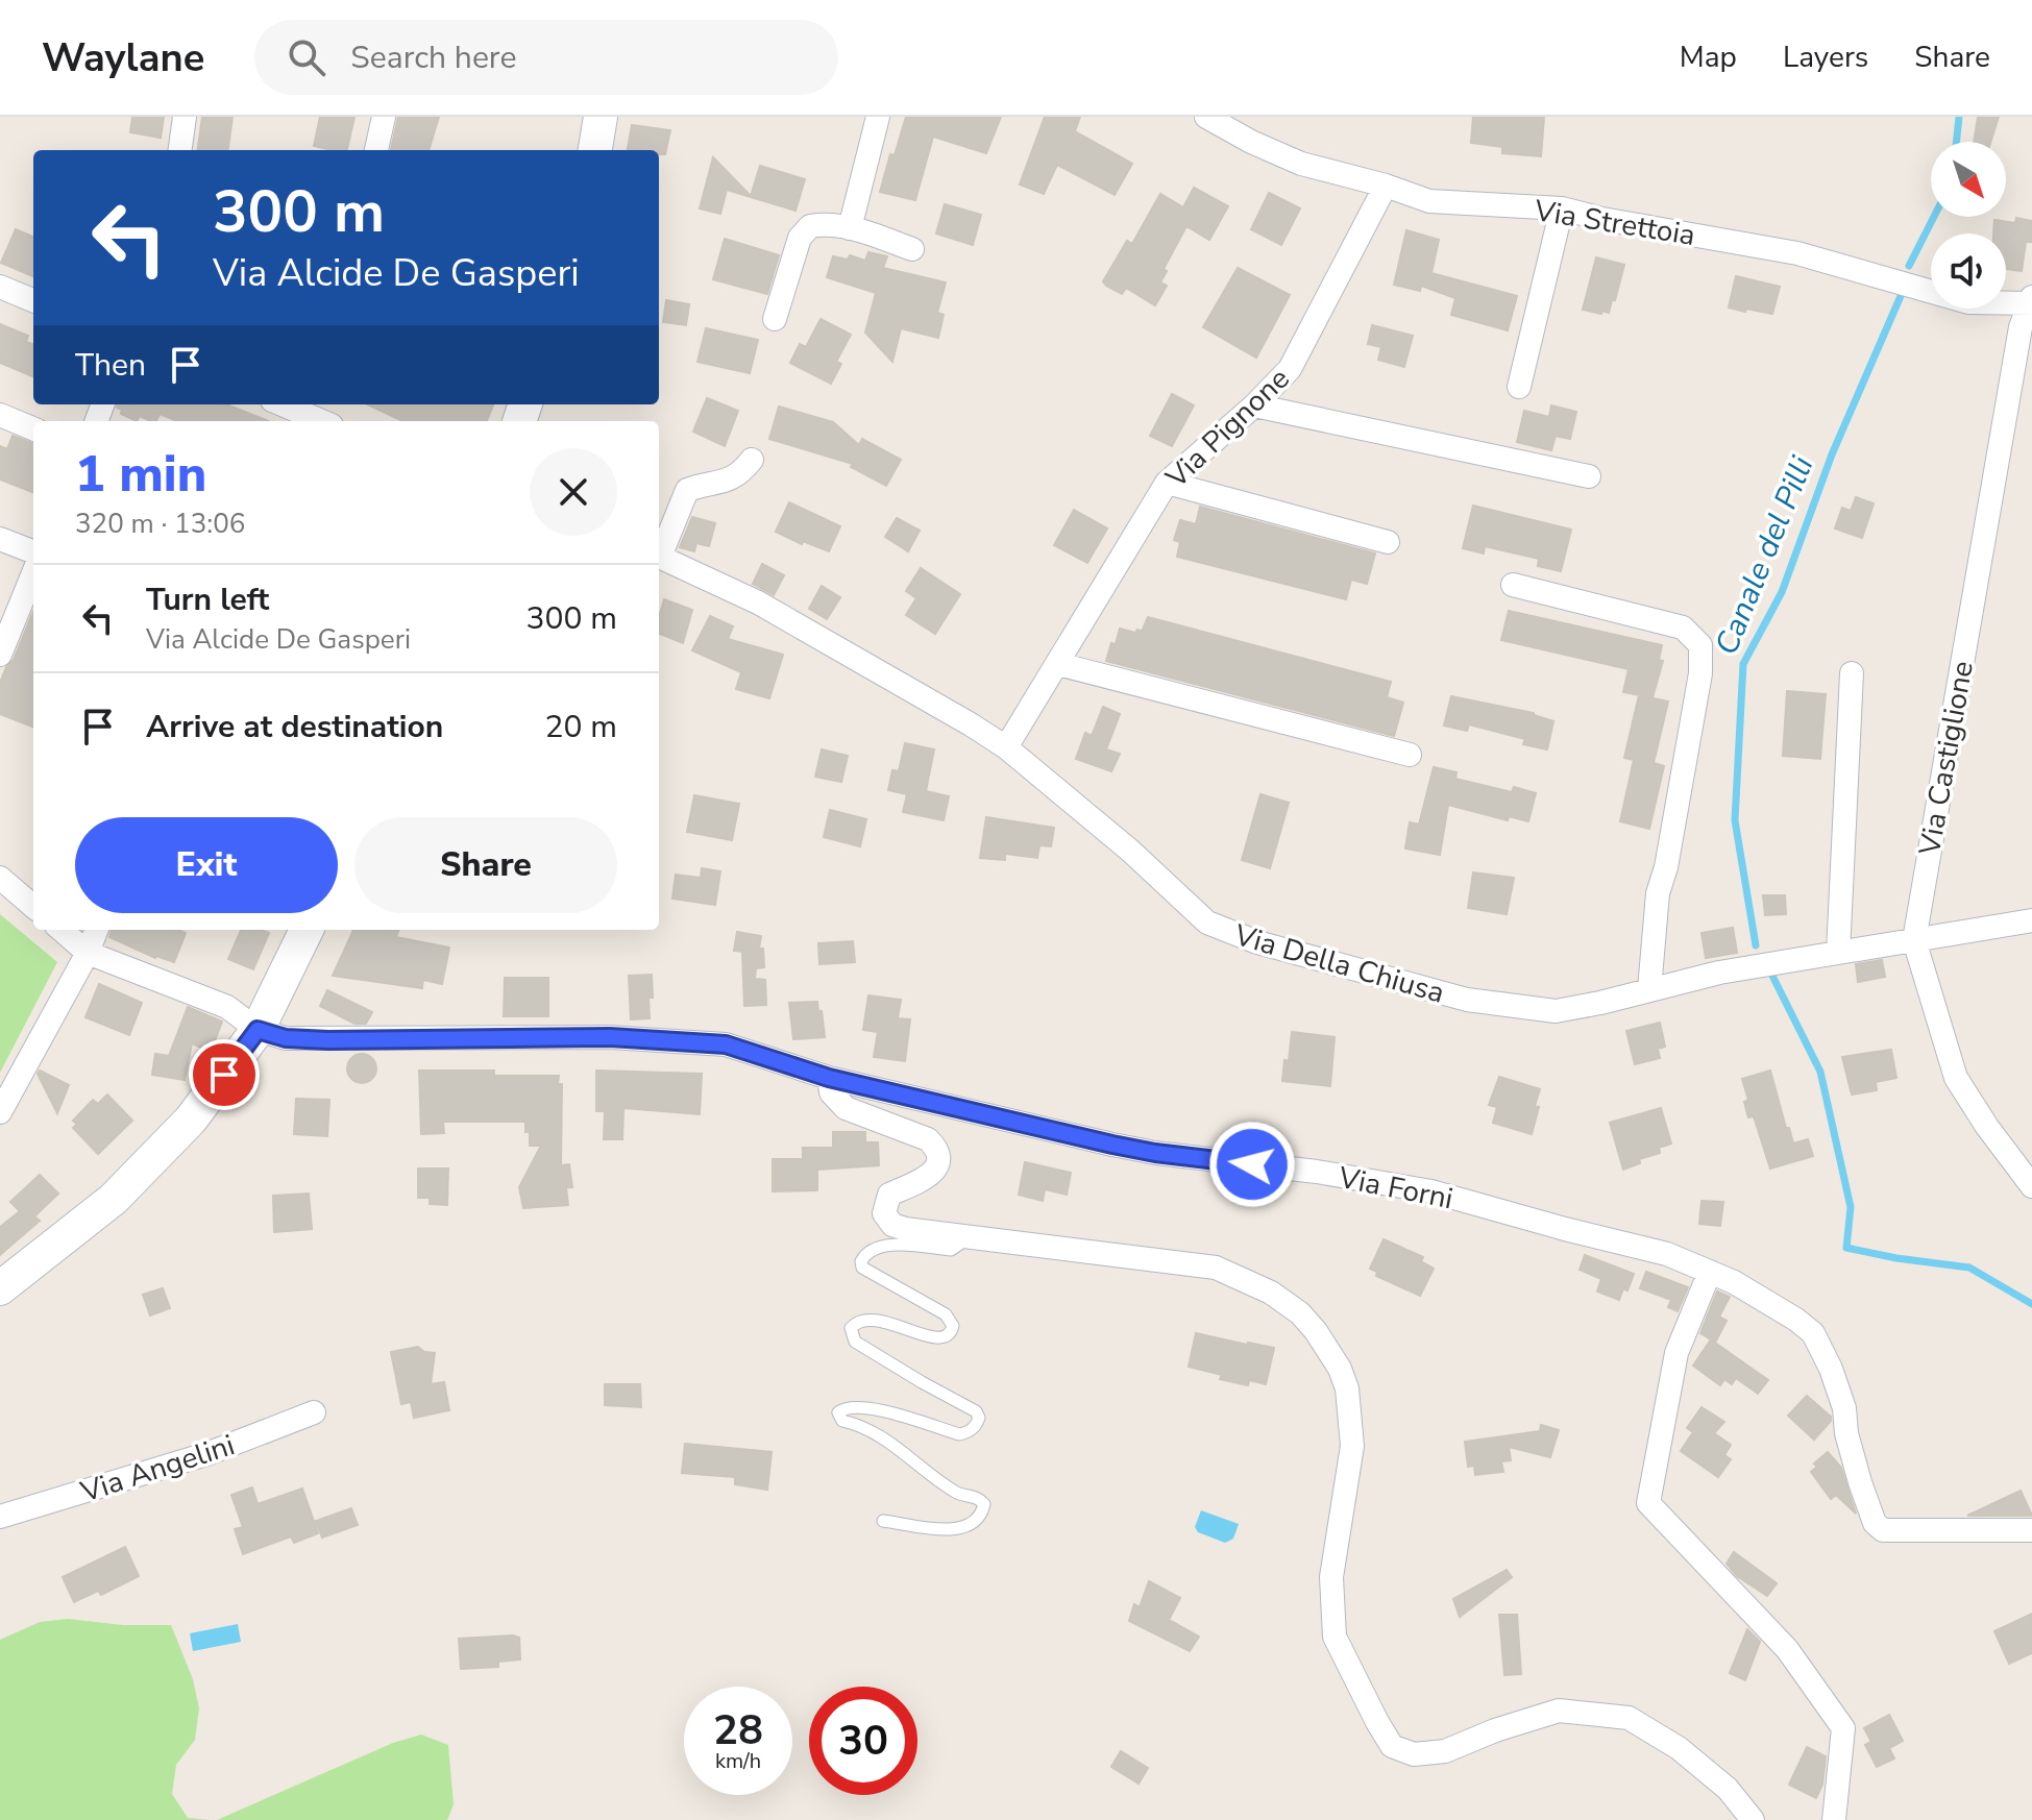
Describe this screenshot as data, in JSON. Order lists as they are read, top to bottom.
{
  "streets": {
    "street": [
      "Via Strettoia",
      "Via Pignone",
      "Via Castiglione",
      "Via Della Chiusa",
      "Via Forni",
      "Via Angelini"
    ]
  },
  "crossings": [
    ["Via Strettoia", "Via Pignone"],
    ["Via Strettoia", "Via Castiglione"],
    ["Via Pignone", "Via Della Chiusa"],
    ["Via Castiglione", "Via Della Chiusa"]
  ],
  "water": ["Canale del Pilli"],
  "north": "bottom right",
  "page": {
    "header": "Waylane",
    "search": "Search here",
    "nav": ["Map", "Layers", "Share"],
    "turn": ["300 m", "Via Alcide De Gasperi"],
    "then": "Then",
    "heading": ["1 min", "320 m · 13:06"],
    "list": [
      {
        "name": "Turn left",
        "note": "Via Alcide De Gasperi",
        "value": "300 m"
      },
      {
        "name": "Arrive at destination",
        "value": "20 m"
      }
    ],
    "buttons": ["Exit", "Share"],
    "speed": "28 km/h",
    "limit": "30"
  }
}
